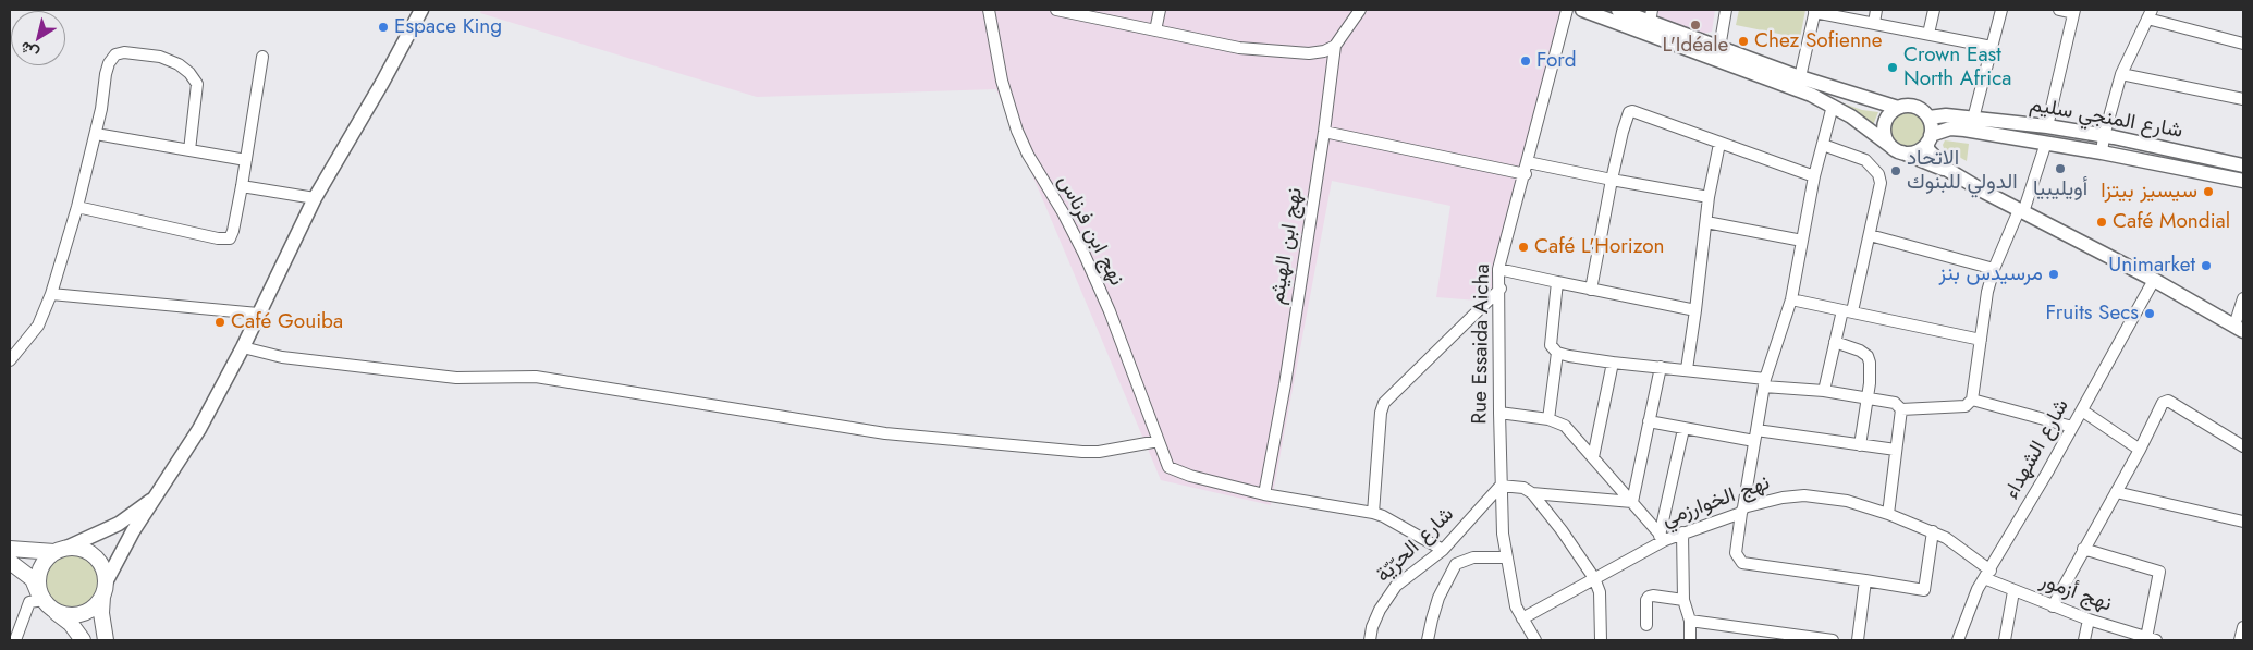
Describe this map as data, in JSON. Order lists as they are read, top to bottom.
{
  "streets": {
    "main road": ["شارع المنجي سليم"],
    "street": [
      "نهج ابن فرناس",
      "نهج ابن الهيثم",
      "Rue Essaida Aicha",
      "شارع الشهداء",
      "نهج الخوارزمي",
      "شارع الحرّيّة",
      "نهج أزمور"
    ]
  },
  "crossings": [
    ["نهج ابن فرناس", "نهج ابن الهيثم"],
    ["Rue Essaida Aicha", "نهج الخوارزمي"],
    ["Rue Essaida Aicha", "شارع الحرّيّة"],
    ["شارع الشهداء", "نهج الخوارزمي"],
    ["شارع الشهداء", "نهج أزمور"],
    ["نهج الخوارزمي", "نهج أزمور"]
  ],
  "places": [
    "L'Idéale",
    "Espace King",
    "Chez Sofienne",
    "Ford",
    "Crown East North Africa",
    "أويليبيا",
    "الاتحاد الدولي للبنوك",
    "سيسيز بيتزا",
    "Café Mondial",
    "Café L'Horizon",
    "Unimarket",
    "مرسيدس بنز",
    "Fruits Secs",
    "Café Gouiba"
  ],
  "north": "bottom left"
}
